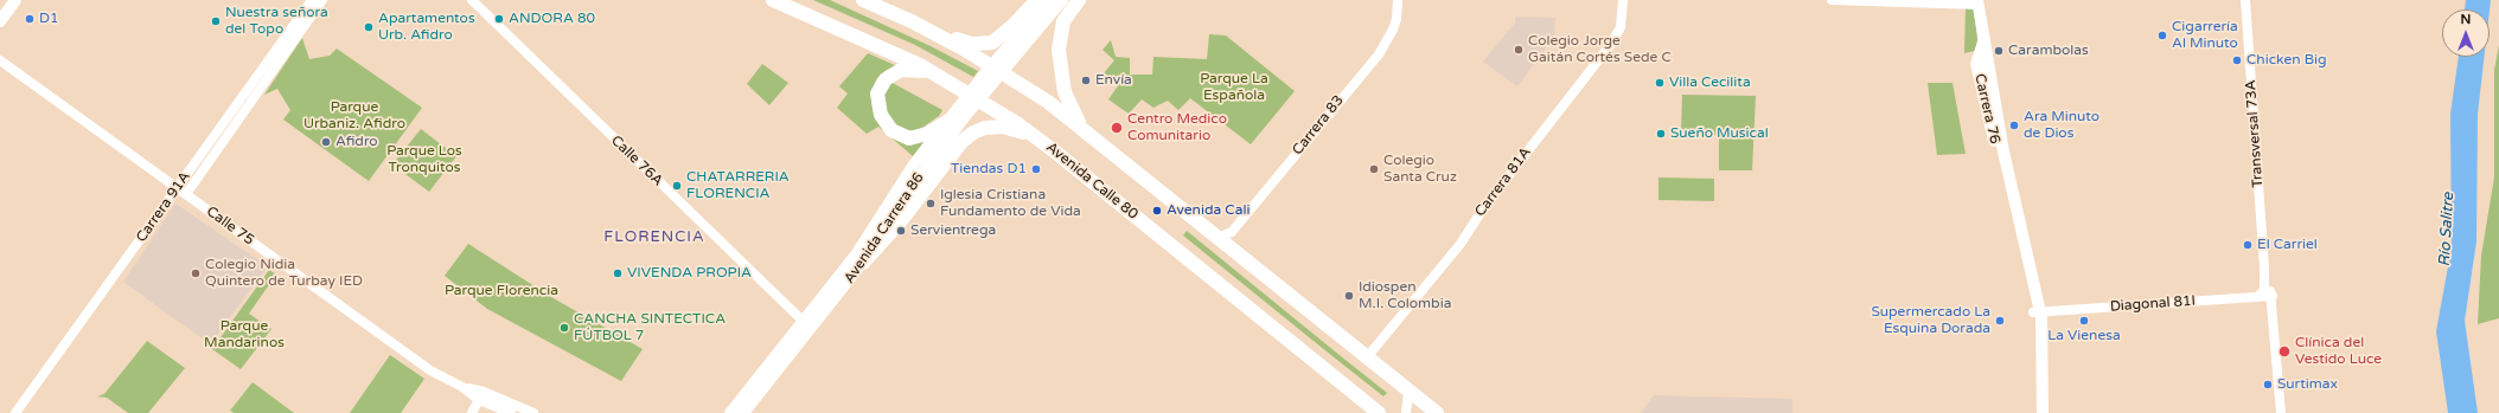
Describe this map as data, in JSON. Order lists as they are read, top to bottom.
{
  "streets": {
    "highway": ["Avenida Calle 80"],
    "main road": ["Carrera 76", "Avenida Carrera 86"],
    "street": [
      "Carrera 83",
      "Transversal 73A",
      "Calle 76A",
      "Carrera 81A",
      "Carrera 91A",
      "Calle 75",
      "Diagonal 81I"
    ]
  },
  "crossings": [
    ["Carrera 76", "Diagonal 81I"],
    ["Transversal 73A", "Diagonal 81I"],
    ["Calle 76A", "Avenida Carrera 86"],
    ["Carrera 91A", "Calle 75"]
  ],
  "districts": ["FLORENCIA"],
  "water": ["Río Salitre"],
  "parks": [
    "Parque La Española",
    "Parque Urbaniz. Afidro",
    "Parque Los Tronquitos",
    "Parque Florencia",
    "Parque Mandarinos"
  ],
  "places": [
    "D1",
    "ANDORA 80",
    "Nuestra señora del Topo",
    "Apartamentos Urb. Afidro",
    "Cigarrería Al Minuto",
    "Colegio Jorge Gaitán Cortés Sede C",
    "Carambolas",
    "Chicken Big",
    "Envía",
    "Villa Cecilita",
    "Ara Minuto de Dios",
    "Centro Medico Comunitario",
    "Sueño Musical",
    "Afidro",
    "Tiendas D1",
    "Colegio Santa Cruz",
    "CHATARRERIA FLORENCIA",
    "Iglesia Cristiana Fundamento de Vida",
    "Avenida Cali",
    "Servientrega",
    "El Carriel",
    "Colegio Nidia Quintero de Turbay IED",
    "VIVENDA PROPIA",
    "Idiospen M.I. Colombia",
    "Supermercado La Esquina Dorada",
    "La Vienesa",
    "CANCHA SINTECTICA FÚTBOL 7",
    "Clínica del Vestido Luce",
    "Surtimax"
  ],
  "north": "top"
}
